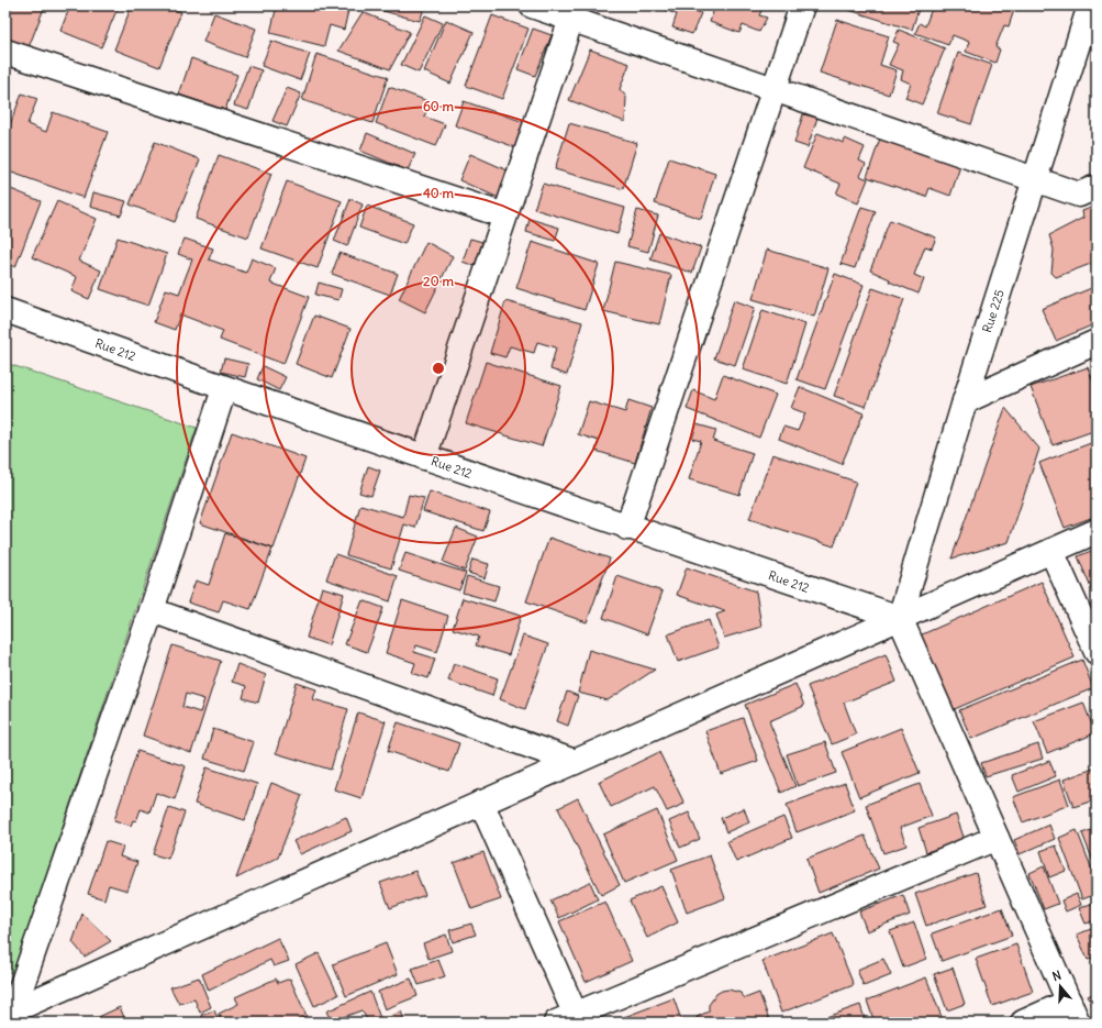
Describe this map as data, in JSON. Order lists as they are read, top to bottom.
{
  "streets": {
    "street": ["Rue 225", "Rue 212"]
  },
  "crossings": [
    ["Rue 225", "Rue 212"]
  ],
  "north": "top",
  "rings": ["60 m", "40 m", "20 m"]
}
